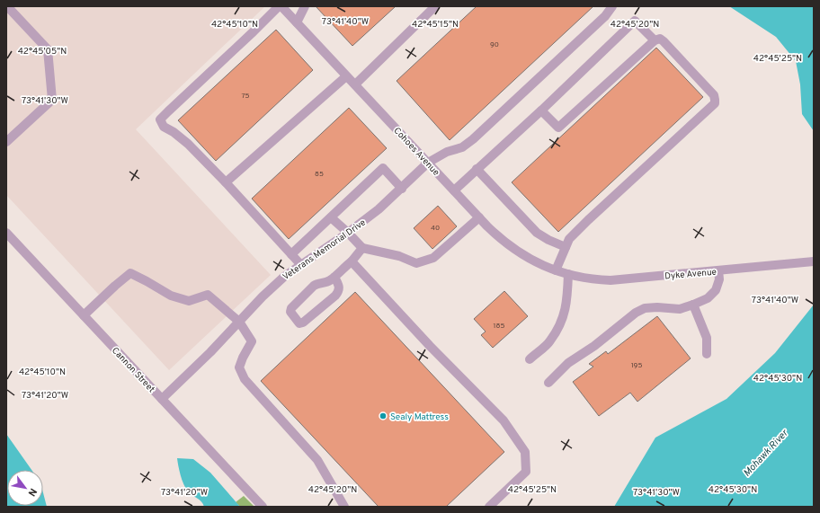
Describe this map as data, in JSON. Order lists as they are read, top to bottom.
{
  "streets": {
    "street": [
      "Cohoes Avenue",
      "Veterans Memorial Drive",
      "Dyke Avenue",
      "Cannon Street"
    ]
  },
  "crossings": [
    ["Cohoes Avenue", "Veterans Memorial Drive"],
    ["Cohoes Avenue", "Dyke Avenue"],
    ["Veterans Memorial Drive", "Cannon Street"]
  ],
  "water": ["Mohawk River"],
  "places": ["Sealy Mattress"],
  "house_numbers": [
    "90",
    "75",
    "85",
    "40",
    "185",
    "195"
  ],
  "north": "bottom right",
  "coordinates": [
    "73°41'40\"W",
    "42°45'10\"N",
    "42°45'15\"N",
    "42°45'20\"N",
    "42°45'05\"N",
    "42°45'25\"N",
    "73°41'30\"W",
    "42°45'30\"N",
    "73°41'20\"W"
  ]
}
